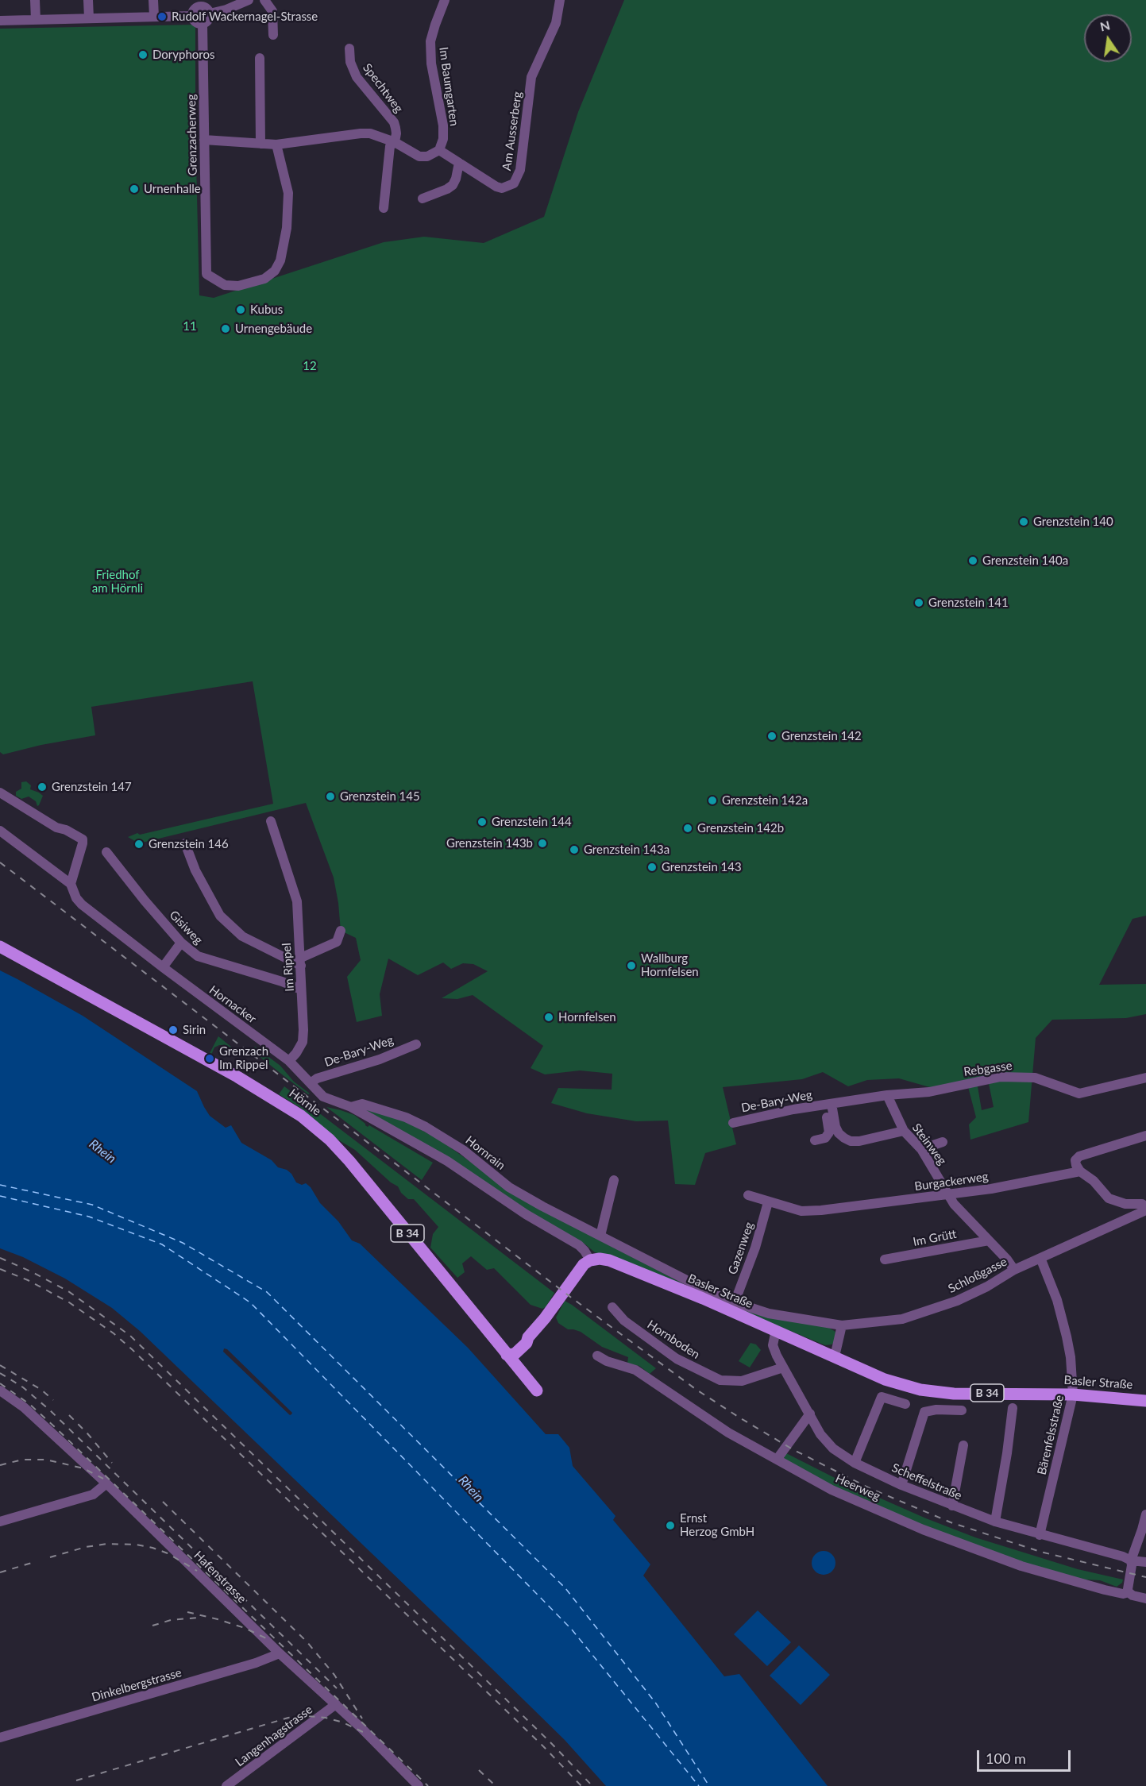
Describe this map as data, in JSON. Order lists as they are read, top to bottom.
{
  "streets": {
    "main road": ["Hörnle", "B 34", "Basler Straße"],
    "street": [
      "Im Baumgarten",
      "Spechtweg",
      "Am Ausserberg",
      "Grenzacherweg",
      "Gisiweg",
      "Im Rippel",
      "Hornacker",
      "De-Bary-Weg",
      "Rebgasse",
      "Steinweg",
      "Hornrain",
      "Burgackerweg",
      "Im Grütt",
      "Gazenweg",
      "Schloßgasse",
      "Hornboden",
      "Bärenfelsstraße",
      "Scheffelstraße",
      "Heerweg",
      "Hafenstrasse",
      "Dinkelbergstrasse",
      "Langenhagstrasse"
    ]
  },
  "crossings": [
    ["Im Baumgarten", "Am Ausserberg"],
    ["Gisiweg", "Im Rippel"],
    ["Im Rippel", "Hornacker"],
    ["De-Bary-Weg", "Rebgasse"],
    ["De-Bary-Weg", "Steinweg"],
    ["Rebgasse", "Steinweg"],
    ["Hörnle", "B 34"],
    ["Steinweg", "Burgackerweg"],
    ["Steinweg", "Im Grütt"],
    ["Steinweg", "Schloßgasse"],
    ["Hornrain", "Gazenweg"],
    ["Hornrain", "Schloßgasse"],
    ["Burgackerweg", "Gazenweg"],
    ["Schloßgasse", "Bärenfelsstraße"],
    ["Basler Straße", "Bärenfelsstraße"],
    ["Basler Straße", "Scheffelstraße"],
    ["Hornboden", "Scheffelstraße"],
    ["Bärenfelsstraße", "Scheffelstraße"],
    ["Hafenstrasse", "Dinkelbergstrasse"],
    ["Hafenstrasse", "Langenhagstrasse"]
  ],
  "water": ["Rhein"],
  "parks": ["11", "12", "Friedhof am Hörnli"],
  "places": [
    "Rudolf Wackernagel-Strasse",
    "Doryphoros",
    "Urnenhalle",
    "Kubus",
    "Urnengebäude",
    "Grenzstein 140",
    "Grenzstein 140a",
    "Grenzstein 141",
    "Grenzstein 142",
    "Grenzstein 147",
    "Grenzstein 145",
    "Grenzstein 142a",
    "Grenzstein 144",
    "Grenzstein 142b",
    "Grenzstein 143b",
    "Grenzstein 146",
    "Grenzstein 143a",
    "Grenzstein 143",
    "Wallburg Hornfelsen",
    "Hornfelsen",
    "Sirin",
    "Grenzach Im Rippel",
    "Ernst Herzog GmbH"
  ],
  "scale_bar": "100 m",
  "north": "top"
}
